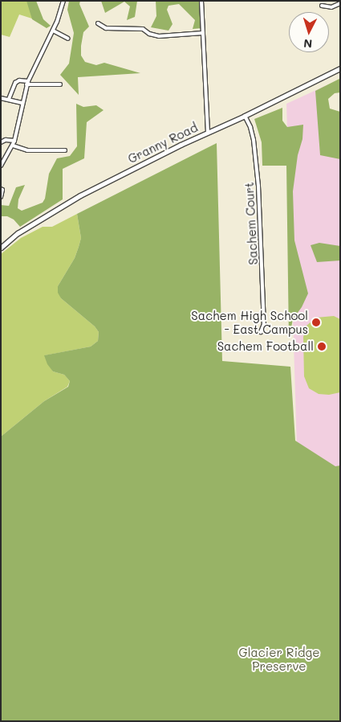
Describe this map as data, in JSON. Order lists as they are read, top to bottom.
{
  "streets": {
    "street": ["Granny Road", "Sachem Court"]
  },
  "crossings": [
    ["Granny Road", "Sachem Court"]
  ],
  "parks": ["Glacier Ridge Preserve"],
  "places": ["Sachem High School - East Campus", "Sachem Football"],
  "north": "bottom"
}
